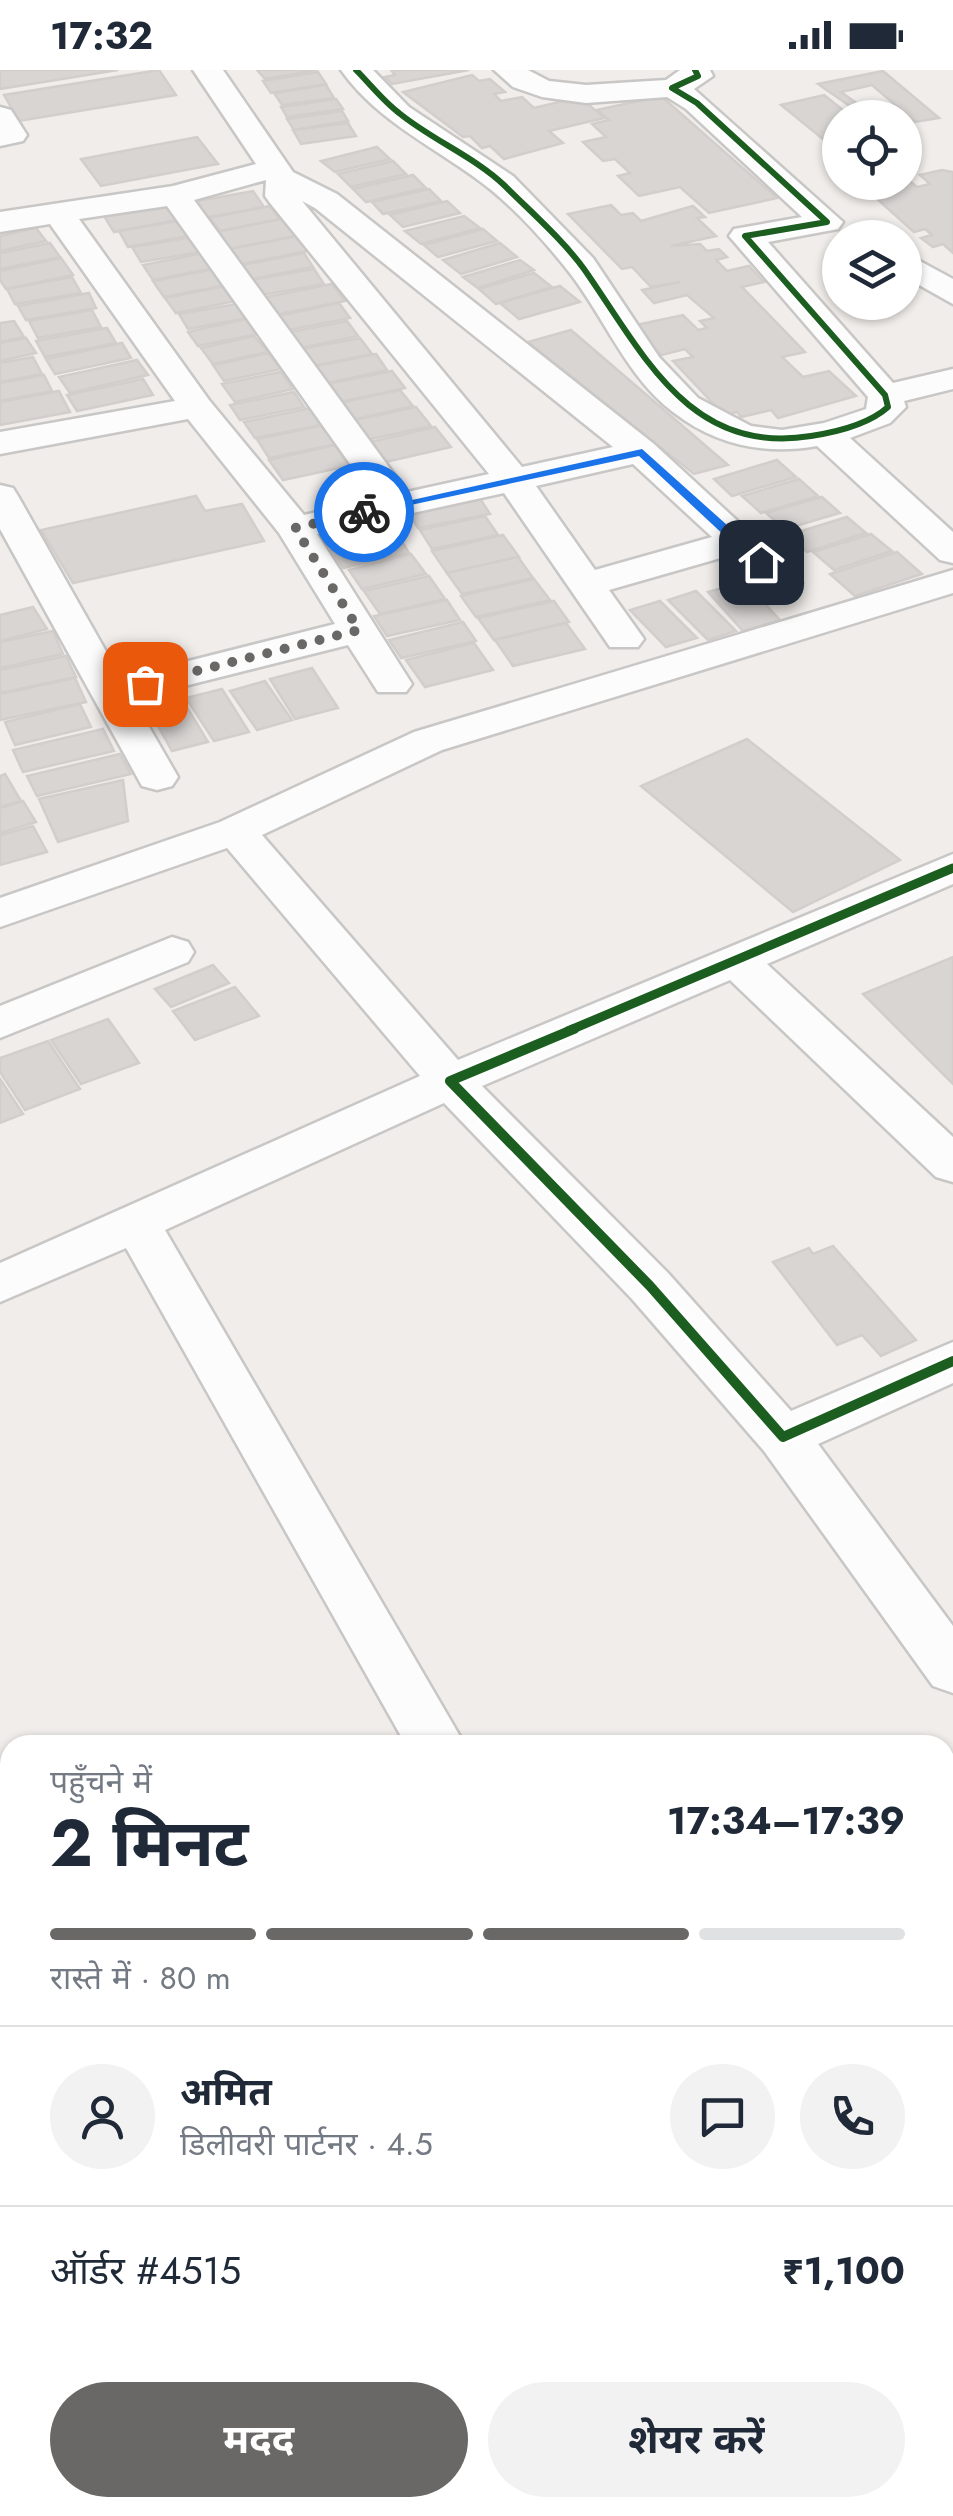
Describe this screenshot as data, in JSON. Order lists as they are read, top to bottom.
{
  "page": {
    "status": "17:32",
    "heading": ["2 मिनट", "पहुँचने में", "17:34–17:39"],
    "panel": [
      "अमित",
      "डिलीवरी पार्टनर · 4.5",
      "ऑर्डर #4515",
      "₹1,100"
    ],
    "bar": "रास्ते में · 80 m",
    "buttons": ["मदद", "शेयर करें"]
  }
}
